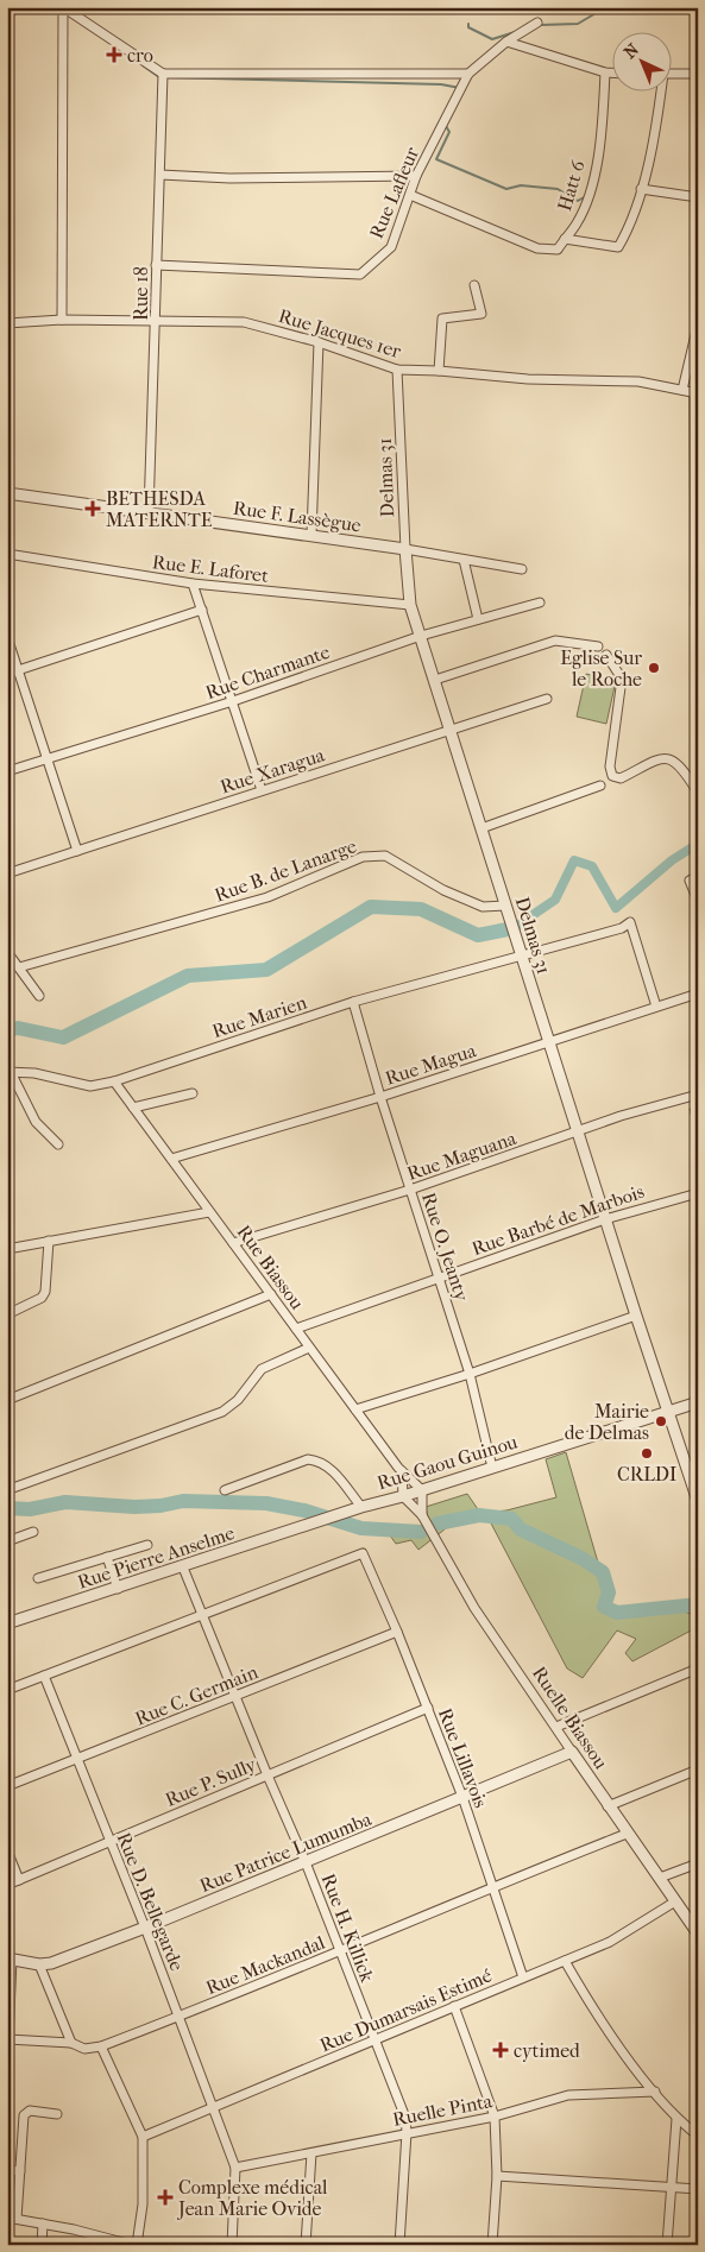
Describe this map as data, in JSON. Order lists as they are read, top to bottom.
{
  "streets": {
    "street": [
      "Hatt 6",
      "Rue Lafleur",
      "Rue 18",
      "Rue Jacques 1er",
      "Delmas 31",
      "Rue F. Lassègue",
      "Rue E. Laforet",
      "Rue Charmante",
      "Rue Xaragua",
      "Rue B. de Lanarge",
      "Rue Marien",
      "Rue Magua",
      "Rue Maguana",
      "Rue Barbé de Marbois",
      "Rue O. Jeanty",
      "Rue Biassou",
      "Rue Gaou Guinou",
      "Rue Pierre Anselme",
      "Rue C. Germain",
      "Ruelle Biassou",
      "Rue Lillavois",
      "Rue P. Sully",
      "Rue Patrice Lumumba",
      "Rue D. Bellegarde",
      "Rue H. Killick",
      "Rue Mackandal",
      "Rue Dumarsais Estimé",
      "Ruelle Pinta"
    ]
  },
  "crossings": [
    ["Hatt 6", "Rue Lafleur"],
    ["Rue Lafleur", "Rue 18"],
    ["Rue 18", "Rue Jacques 1er"],
    ["Rue 18", "Rue F. Lassègue"],
    ["Rue Jacques 1er", "Delmas 31"],
    ["Delmas 31", "Rue F. Lassègue"],
    ["Delmas 31", "Rue E. Laforet"],
    ["Delmas 31", "Rue Charmante"],
    ["Delmas 31", "Rue Xaragua"],
    ["Delmas 31", "Rue B. de Lanarge"],
    ["Delmas 31", "Rue Marien"],
    ["Delmas 31", "Rue Magua"],
    ["Delmas 31", "Rue Maguana"],
    ["Delmas 31", "Rue Barbé de Marbois"],
    ["Delmas 31", "Rue Gaou Guinou"],
    ["Rue Marien", "Rue Magua"],
    ["Rue Marien", "Rue O. Jeanty"],
    ["Rue Marien", "Rue Biassou"],
    ["Rue Magua", "Rue O. Jeanty"],
    ["Rue Magua", "Rue Biassou"],
    ["Rue Maguana", "Rue O. Jeanty"],
    ["Rue Maguana", "Rue Biassou"],
    ["Rue Barbé de Marbois", "Rue O. Jeanty"],
    ["Rue Barbé de Marbois", "Rue Biassou"],
    ["Rue O. Jeanty", "Rue Gaou Guinou"],
    ["Rue Biassou", "Rue Gaou Guinou"],
    ["Rue Gaou Guinou", "Rue Pierre Anselme"],
    ["Rue Pierre Anselme", "Rue H. Killick"],
    ["Rue C. Germain", "Rue Lillavois"],
    ["Rue C. Germain", "Rue D. Bellegarde"],
    ["Rue C. Germain", "Rue H. Killick"],
    ["Ruelle Biassou", "Rue Patrice Lumumba"],
    ["Ruelle Biassou", "Rue Mackandal"],
    ["Ruelle Biassou", "Rue Dumarsais Estimé"],
    ["Rue Lillavois", "Rue P. Sully"],
    ["Rue Lillavois", "Rue Patrice Lumumba"],
    ["Rue Lillavois", "Rue H. Killick"],
    ["Rue Lillavois", "Rue Mackandal"],
    ["Rue Lillavois", "Rue Dumarsais Estimé"],
    ["Rue P. Sully", "Rue D. Bellegarde"],
    ["Rue P. Sully", "Rue H. Killick"],
    ["Rue Patrice Lumumba", "Rue D. Bellegarde"],
    ["Rue Patrice Lumumba", "Rue H. Killick"],
    ["Rue D. Bellegarde", "Rue Mackandal"],
    ["Rue D. Bellegarde", "Rue Dumarsais Estimé"],
    ["Rue D. Bellegarde", "Ruelle Pinta"],
    ["Rue H. Killick", "Rue Mackandal"],
    ["Rue H. Killick", "Rue Dumarsais Estimé"],
    ["Rue H. Killick", "Ruelle Pinta"]
  ],
  "places": {
    "health": [
      "cro",
      "BETHESDA MATERNTE",
      "cytimed",
      "Complexe médical Jean Marie Ovide"
    ],
    "other": ["Eglise Sur le Roche", "Mairie de Delmas", "CRLDI"]
  },
  "north": "top left"
}
